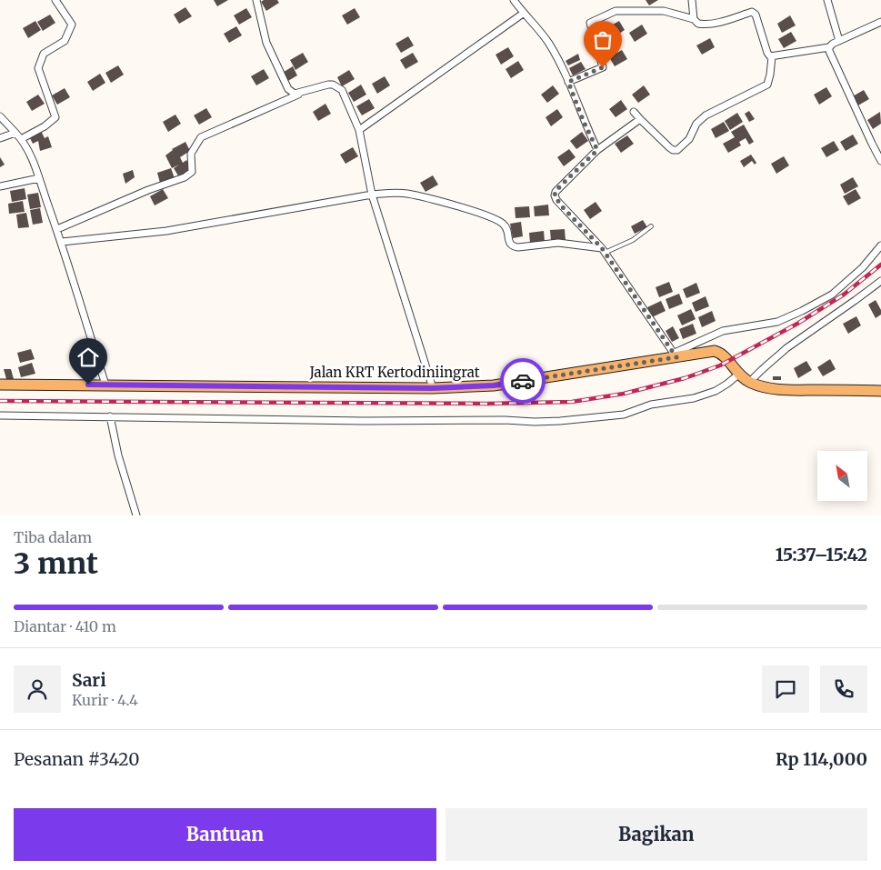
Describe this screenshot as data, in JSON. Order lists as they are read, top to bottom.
{
  "streets": {
    "main road": ["Jalan KRT Kertodiniingrat"]
  },
  "north": "top left",
  "page": {
    "heading": ["3 mnt", "Tiba dalam", "15:37–15:42"],
    "panel": [
      "Sari",
      "Kurir · 4.4",
      "Pesanan #3420",
      "Rp 114,000"
    ],
    "bar": "Diantar · 410 m",
    "buttons": ["Bantuan", "Bagikan"]
  }
}
